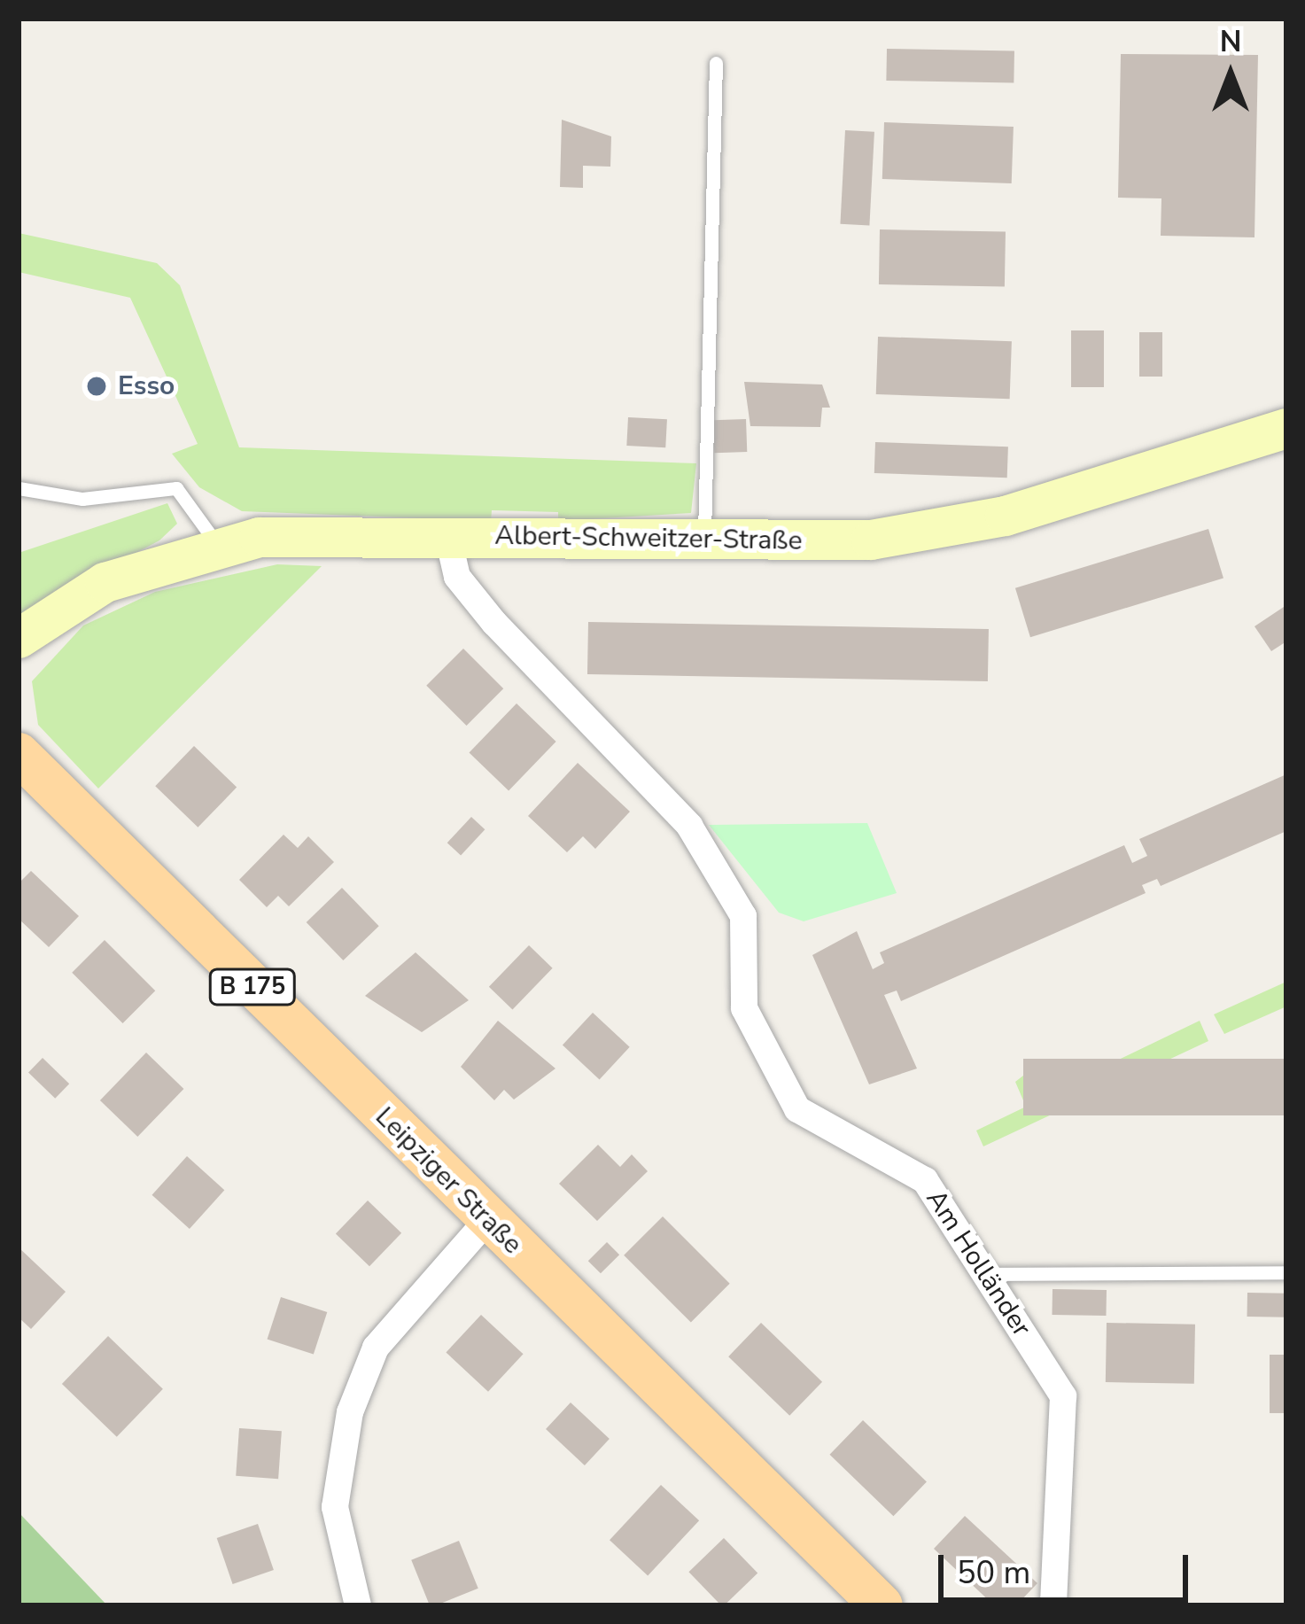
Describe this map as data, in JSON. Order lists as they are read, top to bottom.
{
  "streets": {
    "main road": ["B 175", "Leipziger Straße"],
    "street": ["Albert-Schweitzer-Straße", "Am Holländer"]
  },
  "crossings": [
    ["Albert-Schweitzer-Straße", "Am Holländer"]
  ],
  "places": ["Esso"],
  "scale_bar": "50 m",
  "north": "top"
}
